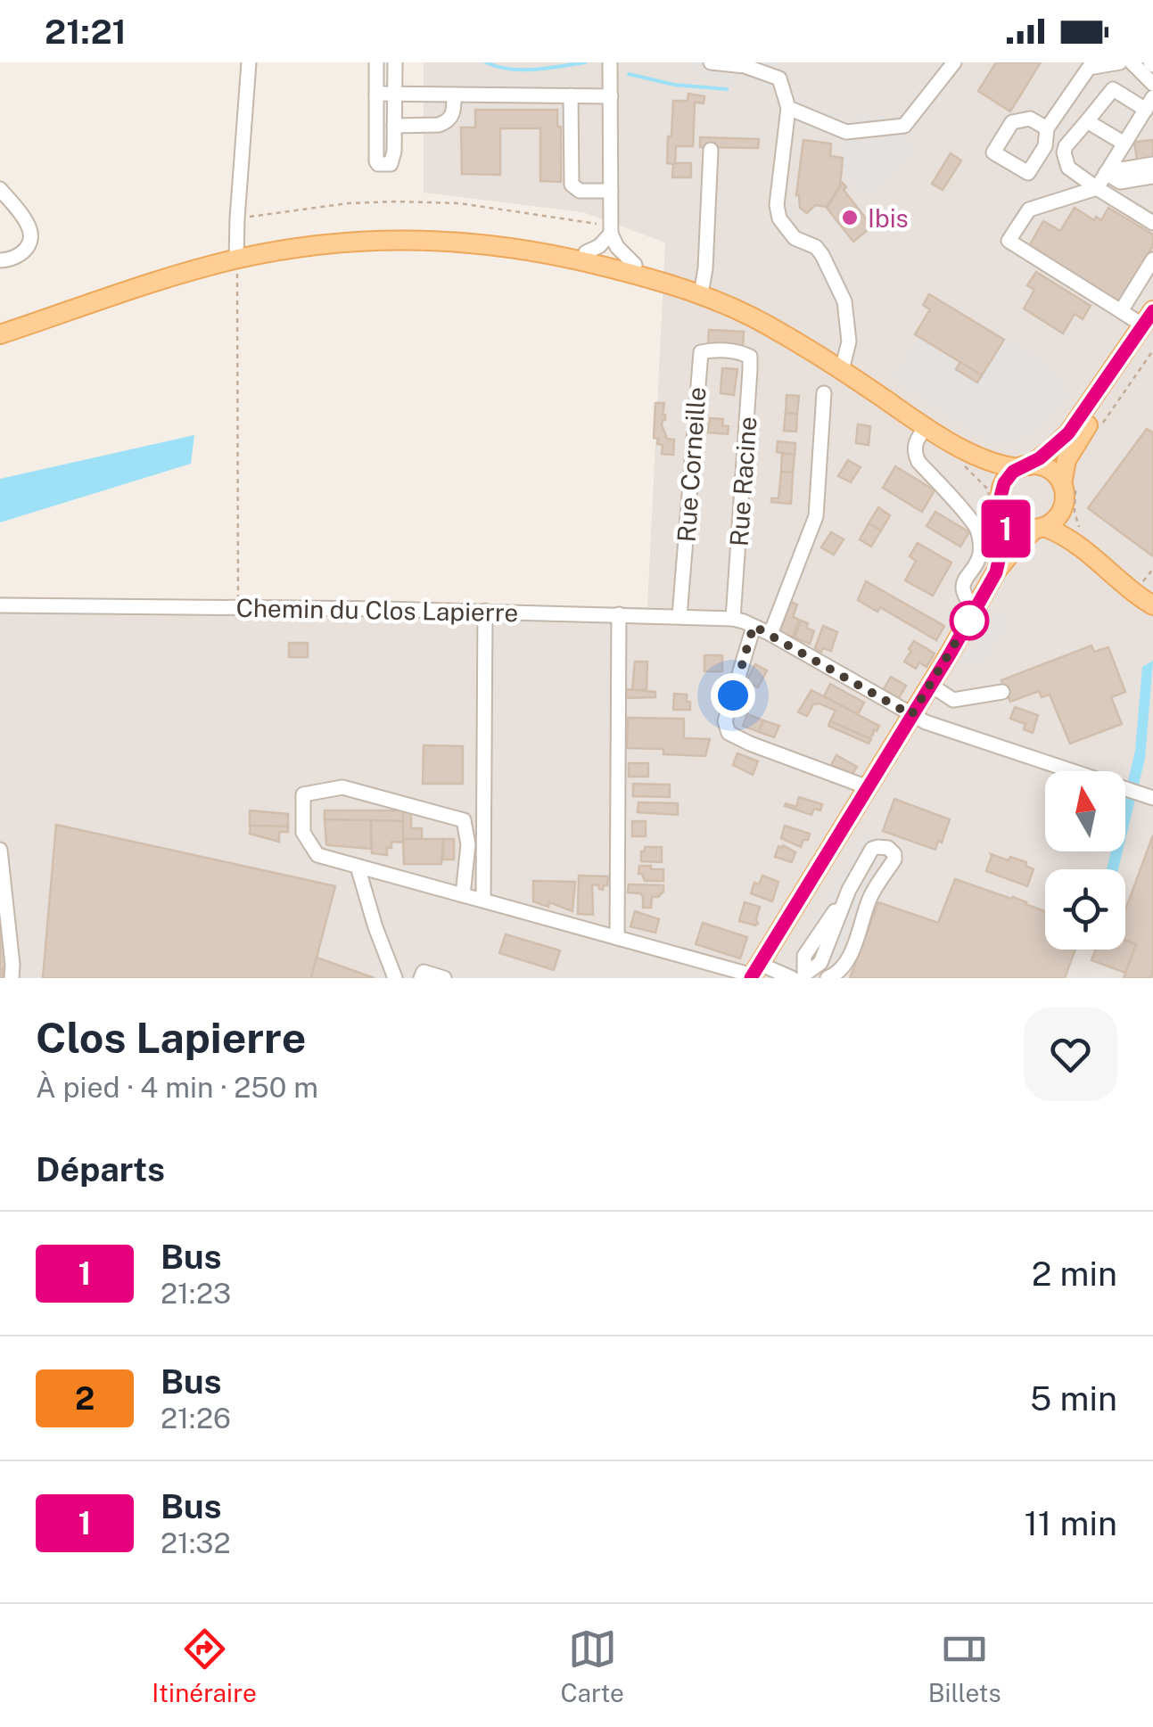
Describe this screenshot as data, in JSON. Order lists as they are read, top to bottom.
{
  "streets": {
    "street": ["Rue Corneille", "Rue Racine", "Chemin du Clos Lapierre"]
  },
  "crossings": [
    ["Rue Corneille", "Rue Racine"],
    ["Rue Corneille", "Chemin du Clos Lapierre"],
    ["Rue Racine", "Chemin du Clos Lapierre"]
  ],
  "places": ["Ibis"],
  "lines": ["bus line 1"],
  "north": "top",
  "page": {
    "status": "21:21",
    "on_map": "1",
    "heading": [
      ["Clos Lapierre", "À pied · 4 min · 250 m"],
      "Départs"
    ],
    "list": [
      {
        "mark": "1",
        "name": "Bus",
        "note": "21:23",
        "value": "2 min"
      },
      {
        "mark": "2",
        "name": "Bus",
        "note": "21:26",
        "value": "5 min"
      },
      {
        "mark": "1",
        "name": "Bus",
        "note": "21:32",
        "value": "11 min"
      }
    ],
    "tabs": ["Itinéraire", "Carte", "Billets"]
  }
}
